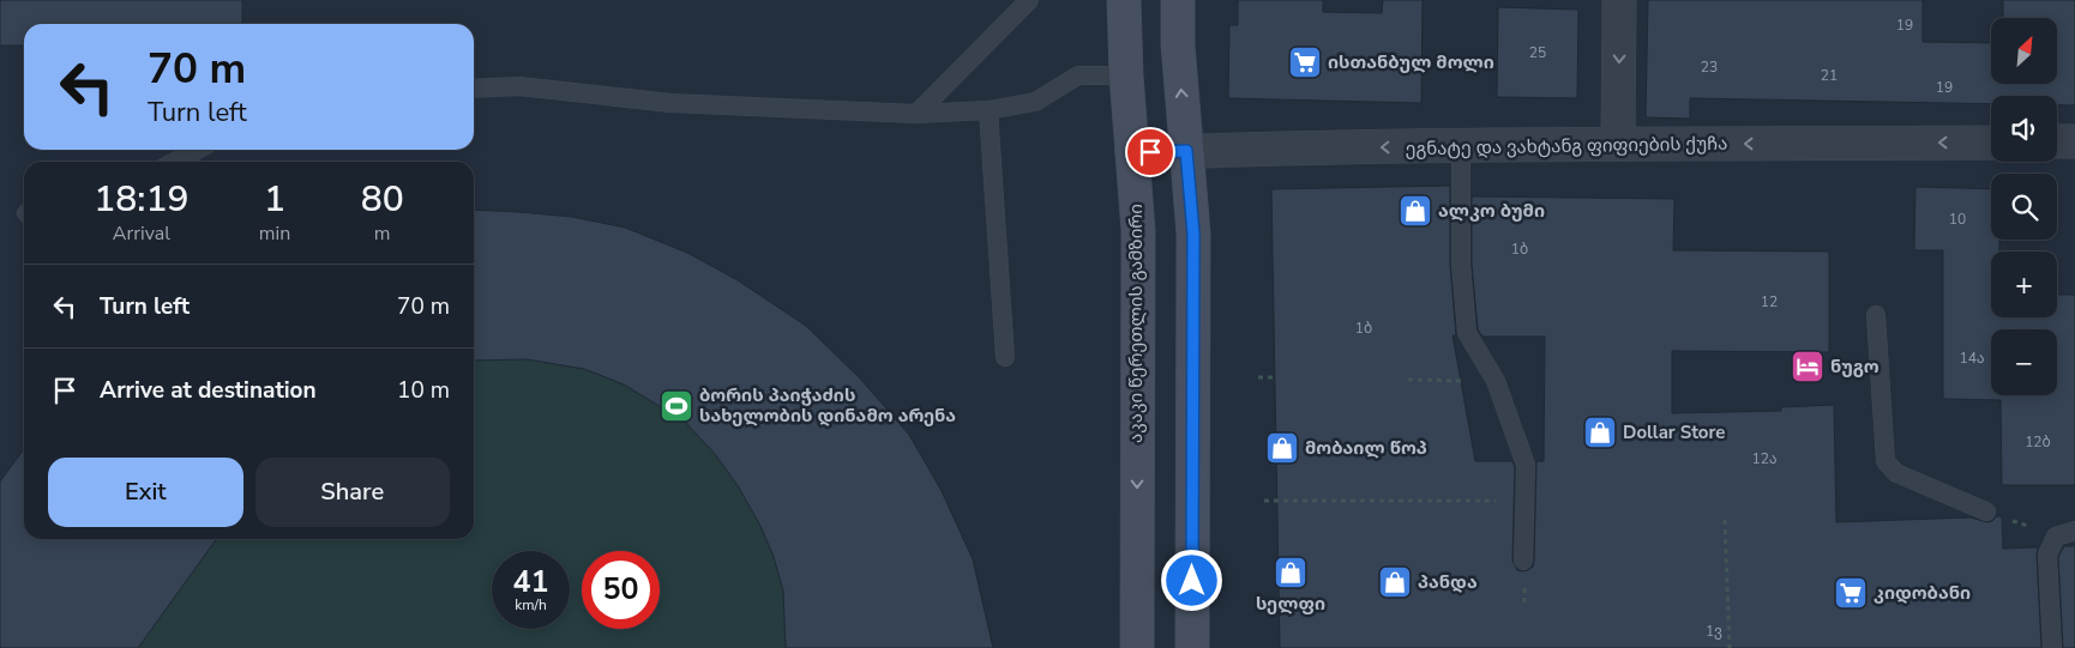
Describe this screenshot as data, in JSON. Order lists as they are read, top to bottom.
{
  "streets": {
    "main road": ["აკაკი წერეთლის გამზირი"],
    "street": ["ეგნატე და ვახტანგ ფიფიების ქუჩა"]
  },
  "crossings": [
    ["ეგნატე და ვახტანგ ფიფიების ქუჩა", "აკაკი წერეთლის გამზირი"]
  ],
  "one_way": ["ეგნატე და ვახტანგ ფიფიების ქუჩა"],
  "places": {
    "supermarket": ["ისთანბულ მოლი", "კიდობანი"],
    "shop": [
      "ალკო ბუმი",
      "Dollar Store",
      "მობაილ წოპ",
      "სელფი",
      "პანდა"
    ],
    "hotel": ["ნუგო"],
    "sports": ["ბორის პაიჭაძის სახელობის დინამო არენა"]
  },
  "house_numbers": [
    "19",
    "25",
    "23",
    "21",
    "19",
    "10",
    "1ბ",
    "12",
    "1ბ",
    "14ა",
    "12ბ",
    "12ა",
    "1ვ"
  ],
  "north": "top right",
  "page": {
    "map_buttons": ["+", "−"],
    "turn": ["70 m", "Turn left"],
    "eta": [
      "18:19",
      "Arrival",
      "1",
      "min",
      "80",
      "m"
    ],
    "list": [
      {
        "name": "Turn left",
        "value": "70 m"
      },
      {
        "name": "Arrive at destination",
        "value": "10 m"
      }
    ],
    "buttons": ["Exit", "Share"],
    "speed": "41 km/h",
    "limit": "50"
  }
}
